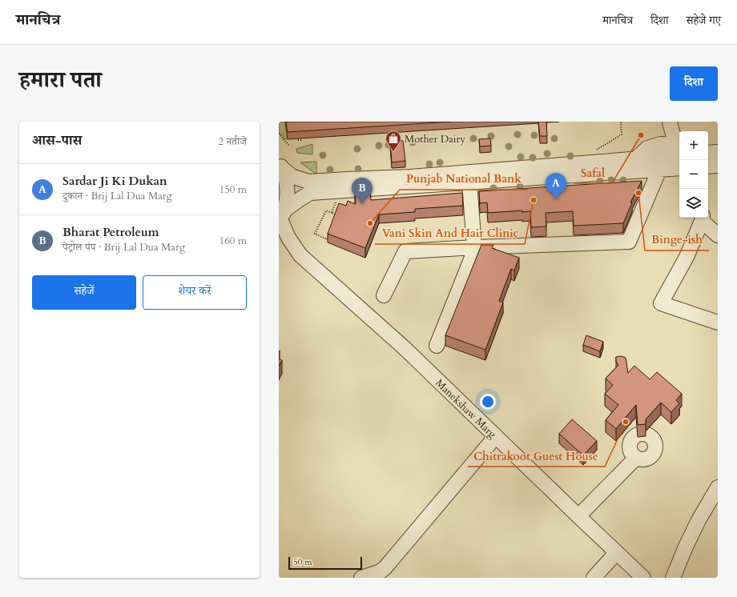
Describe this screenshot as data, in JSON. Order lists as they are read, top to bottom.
{
  "streets": {
    "street": ["Manekshaw Marg"]
  },
  "places": {
    "other": [
      "Safal",
      "Binge-ish",
      "Vani Skin And Hair Clinic",
      "Punjab National Bank",
      "Chitrakoot Guest House"
    ],
    "shop": ["Mother Dairy"]
  },
  "scale_bar": "50 m",
  "page": {
    "header": "मानचित्र",
    "nav": ["मानचित्र", "दिशा", "सहेजे गए"],
    "title": "हमारा पता",
    "buttons": [
      "दिशा",
      ["सहेजें", "शेयर करें"]
    ],
    "heading": ["आस-पास", "2 नतीजे"],
    "map_buttons": ["+", "−"],
    "list": [
      {
        "mark": "A",
        "name": "Sardar Ji Ki Dukan",
        "note": "दुकान · Brij Lal Dua Marg",
        "value": "150 m"
      },
      {
        "mark": "B",
        "name": "Bharat Petroleum",
        "note": "पेट्रोल पंप · Brij Lal Dua Marg",
        "value": "160 m"
      }
    ],
    "pins": ["A", "B"],
    "scale": "50 m"
  }
}
